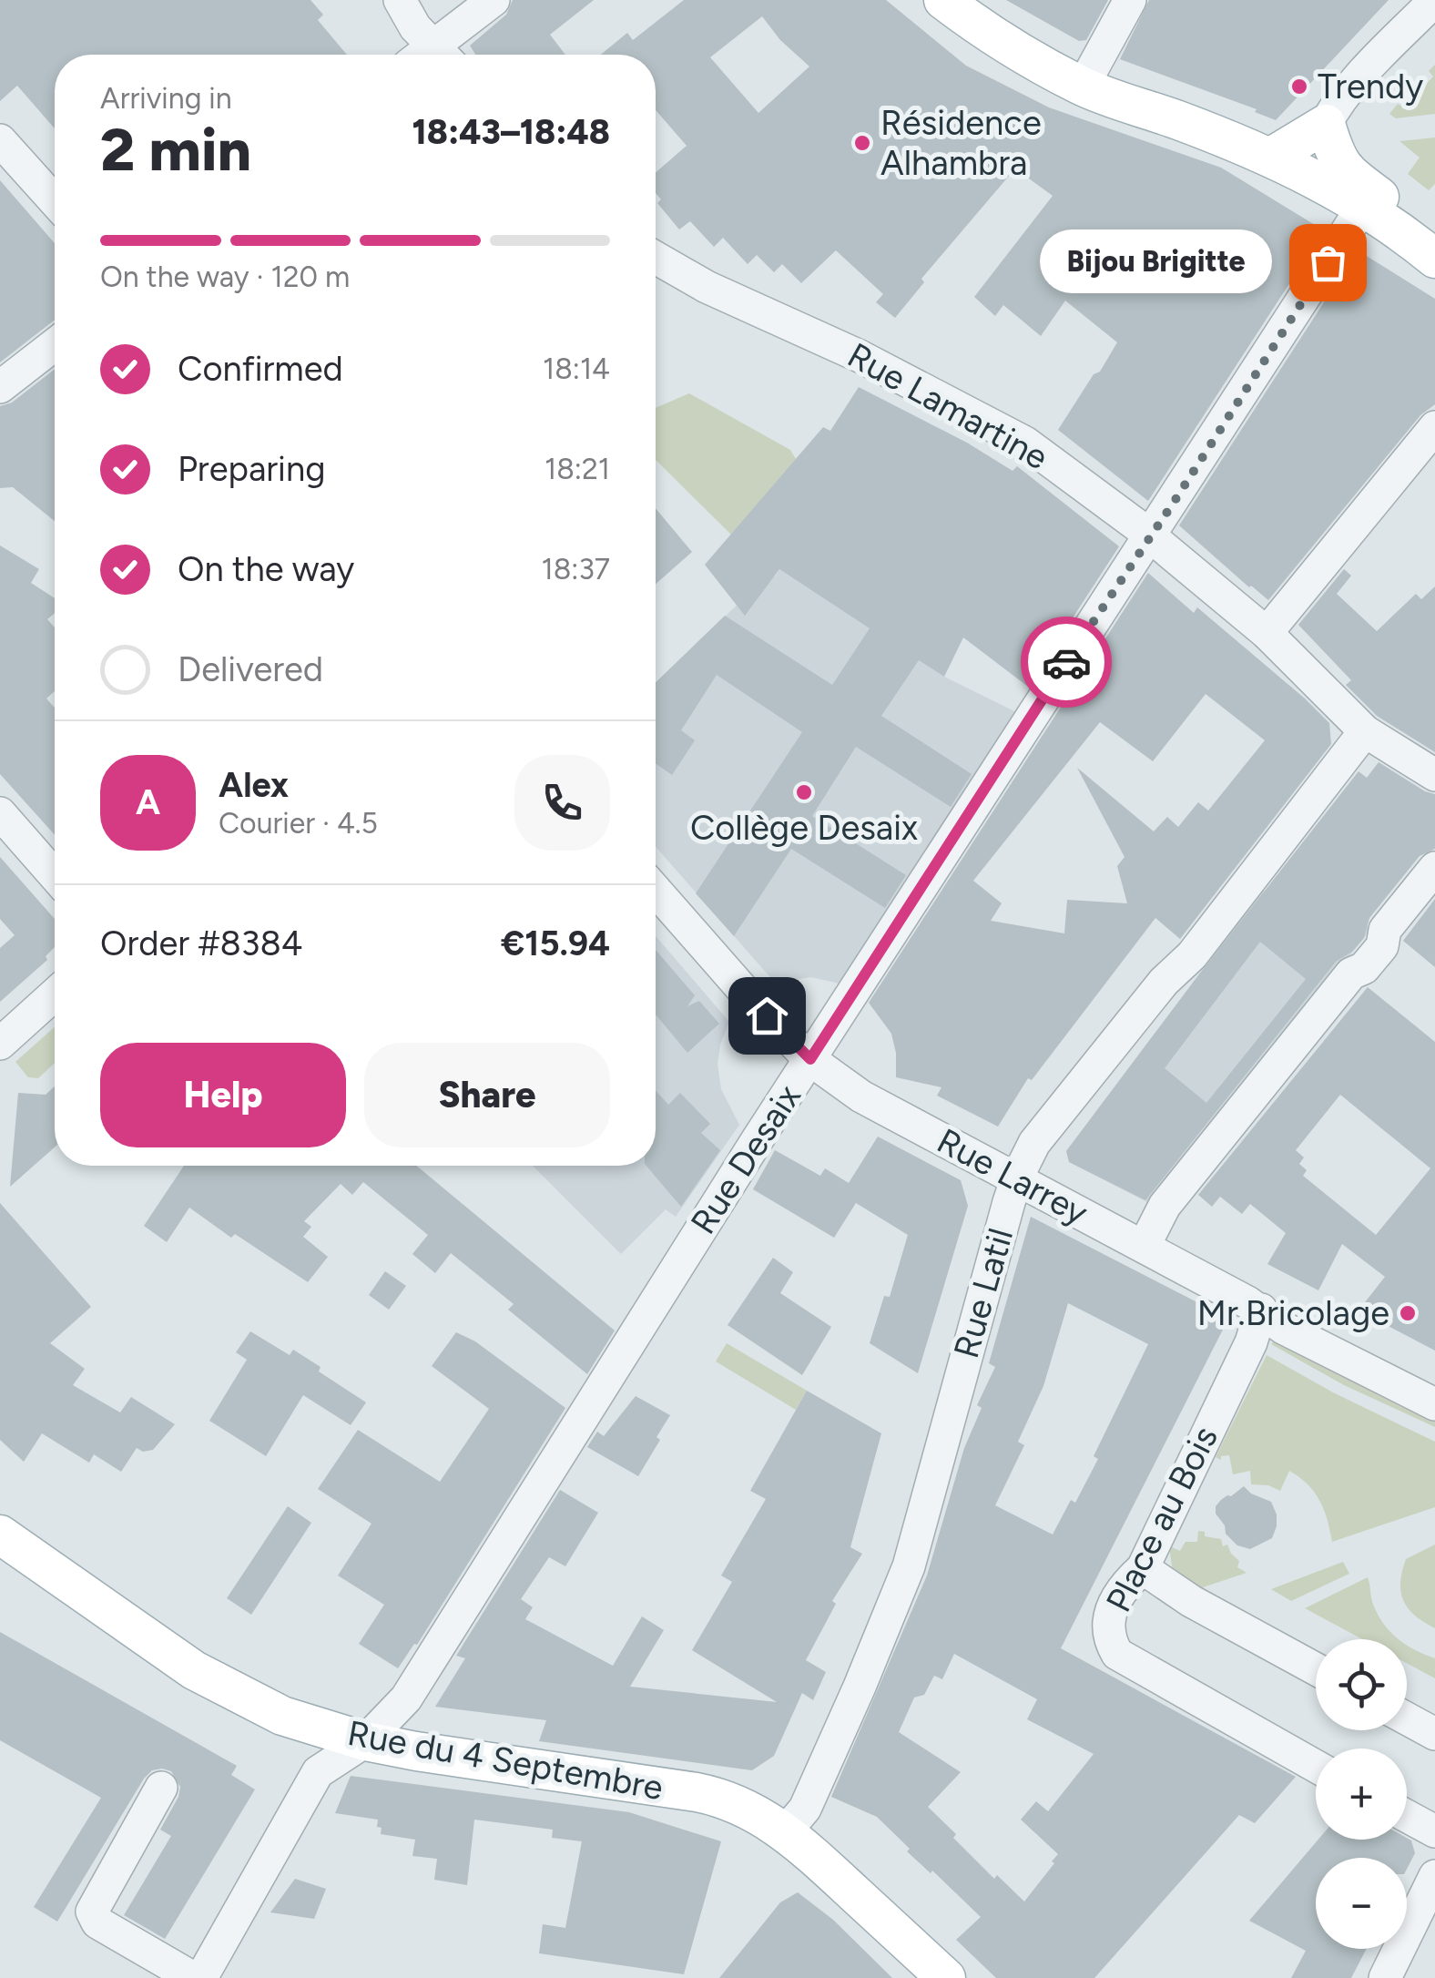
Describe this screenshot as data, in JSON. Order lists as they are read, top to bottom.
{
  "streets": {
    "main road": ["Rue du 4 Septembre"],
    "street": [
      "Rue Lamartine",
      "Rue Desaix",
      "Rue Larrey",
      "Rue Latil",
      "Place au Bois"
    ]
  },
  "crossings": [
    ["Rue Lamartine", "Rue Desaix"],
    ["Rue Lamartine", "Rue Latil"],
    ["Rue Desaix", "Rue Larrey"],
    ["Rue Desaix", "Rue du 4 Septembre"],
    ["Rue Larrey", "Rue Latil"],
    ["Rue Larrey", "Place au Bois"],
    ["Rue Latil", "Rue du 4 Septembre"]
  ],
  "places": [
    "Trendy",
    "Résidence Alhambra",
    "Bijou Brigitte",
    "Collège Desaix",
    "Mr.Bricolage"
  ],
  "page": {
    "heading": ["2 min", "Arriving in", "18:43–18:48"],
    "panel": [
      "Alex",
      "Courier · 4.5",
      "Order #8384",
      "€15.94"
    ],
    "bar": "On the way · 120 m",
    "bubble": "Bijou Brigitte",
    "list": [
      ["Confirmed", "18:14"],
      ["Preparing", "18:21"],
      ["On the way", "18:37"],
      "Delivered"
    ],
    "round": "A",
    "buttons": ["Help", "Share"],
    "map_buttons": ["+", "−"]
  }
}
